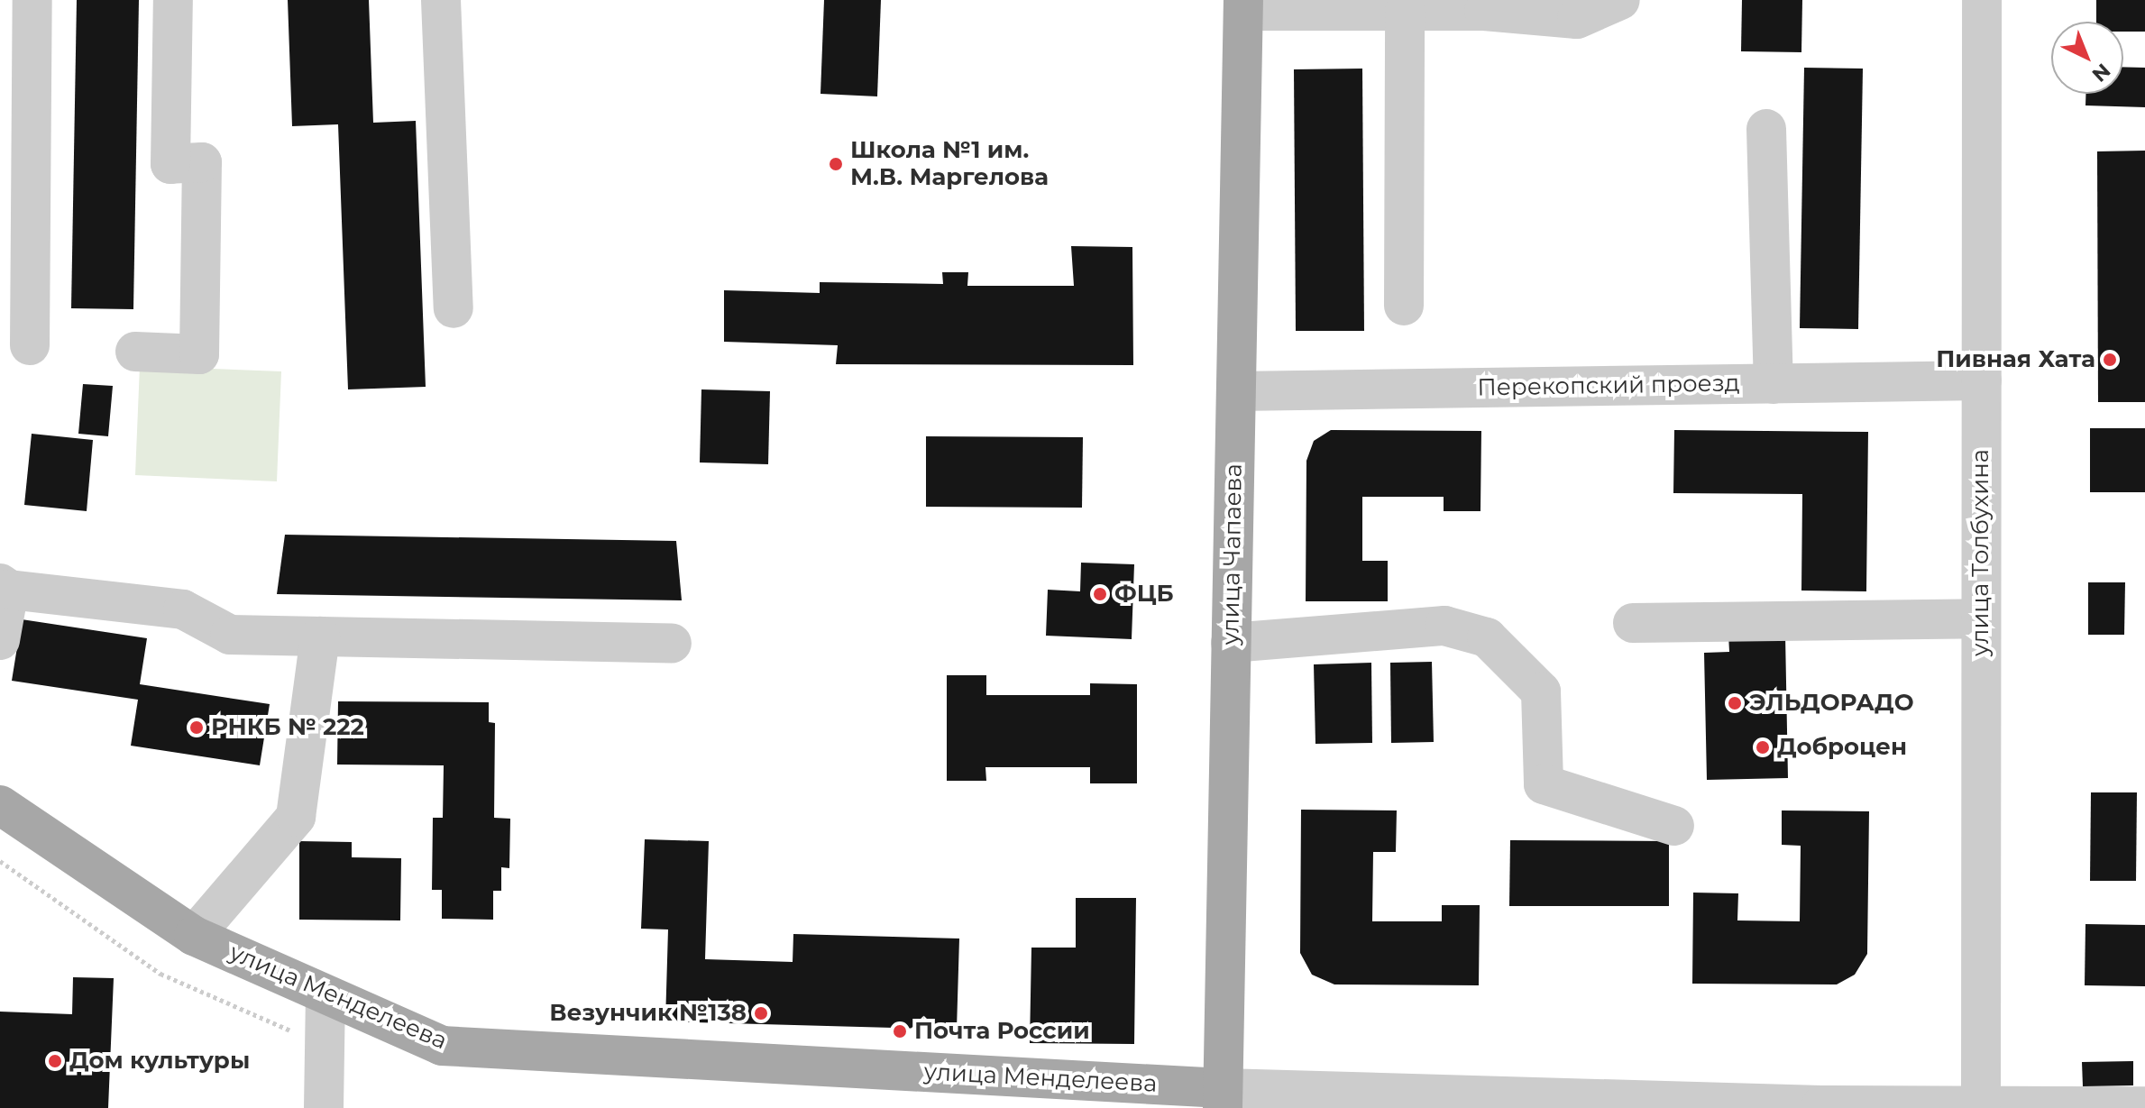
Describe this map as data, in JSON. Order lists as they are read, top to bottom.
{
  "streets": {
    "main road": ["улица Чапаева", "улица Менделеева"],
    "street": ["Перекопский проезд", "улица Толбухина"]
  },
  "crossings": [
    ["Перекопский проезд", "улица Толбухина"],
    ["Перекопский проезд", "улица Чапаева"],
    ["улица Толбухина", "улица Менделеева"],
    ["улица Чапаева", "улица Менделеева"]
  ],
  "places": [
    "Школа №1 им. М.В. Маргелова",
    "Пивная Хата",
    "ФЦБ",
    "ЭЛЬДОРАДО",
    "РНКБ № 222",
    "Доброцен",
    "Везунчик №138",
    "Почта России",
    "Дом культуры"
  ],
  "north": "bottom right"
}
